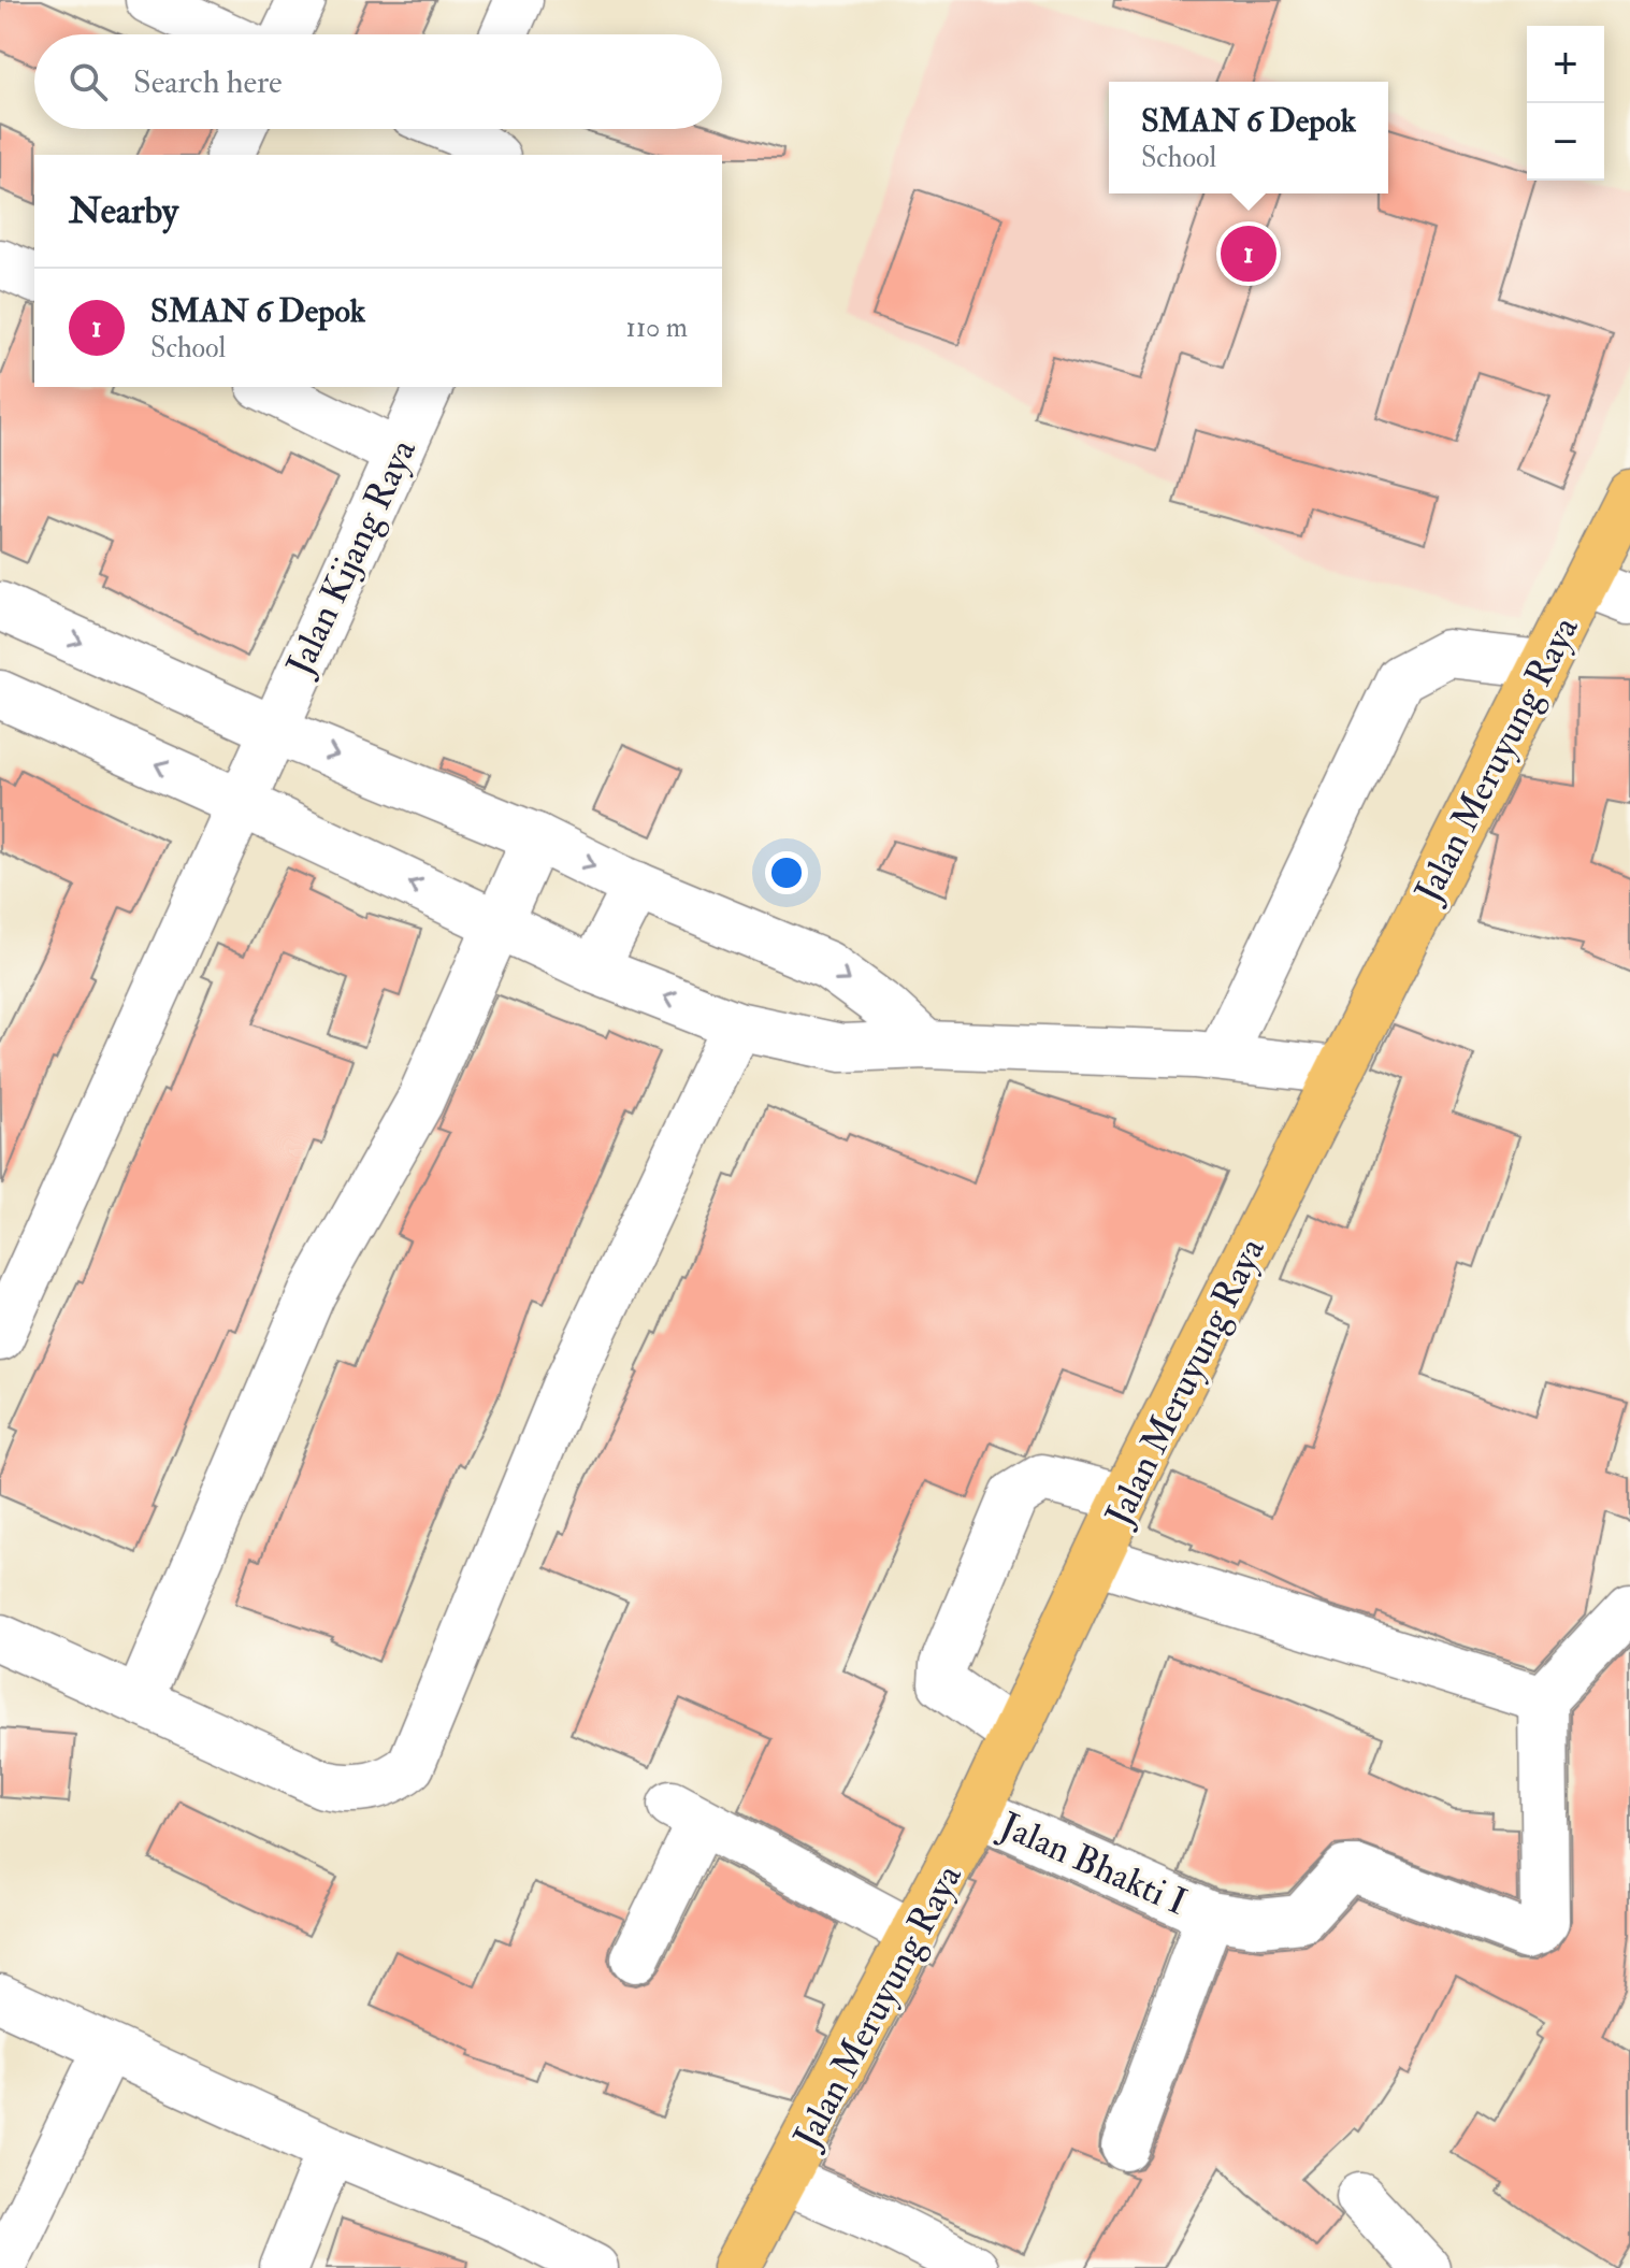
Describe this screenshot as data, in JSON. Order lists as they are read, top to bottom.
{
  "streets": {
    "main road": ["Jalan Meruyung Raya"],
    "street": ["Jalan Kijang Raya", "Jalan Bhakti I"]
  },
  "crossings": [
    ["Jalan Meruyung Raya", "Jalan Bhakti I"]
  ],
  "page": {
    "map_buttons": ["+", "−"],
    "search": "Search here",
    "popup": ["SMAN 6 Depok", "School"],
    "heading": "Nearby",
    "pins": "1",
    "list": [
      {
        "mark": "1",
        "name": "SMAN 6 Depok",
        "note": "School",
        "value": "110 m"
      }
    ]
  }
}
